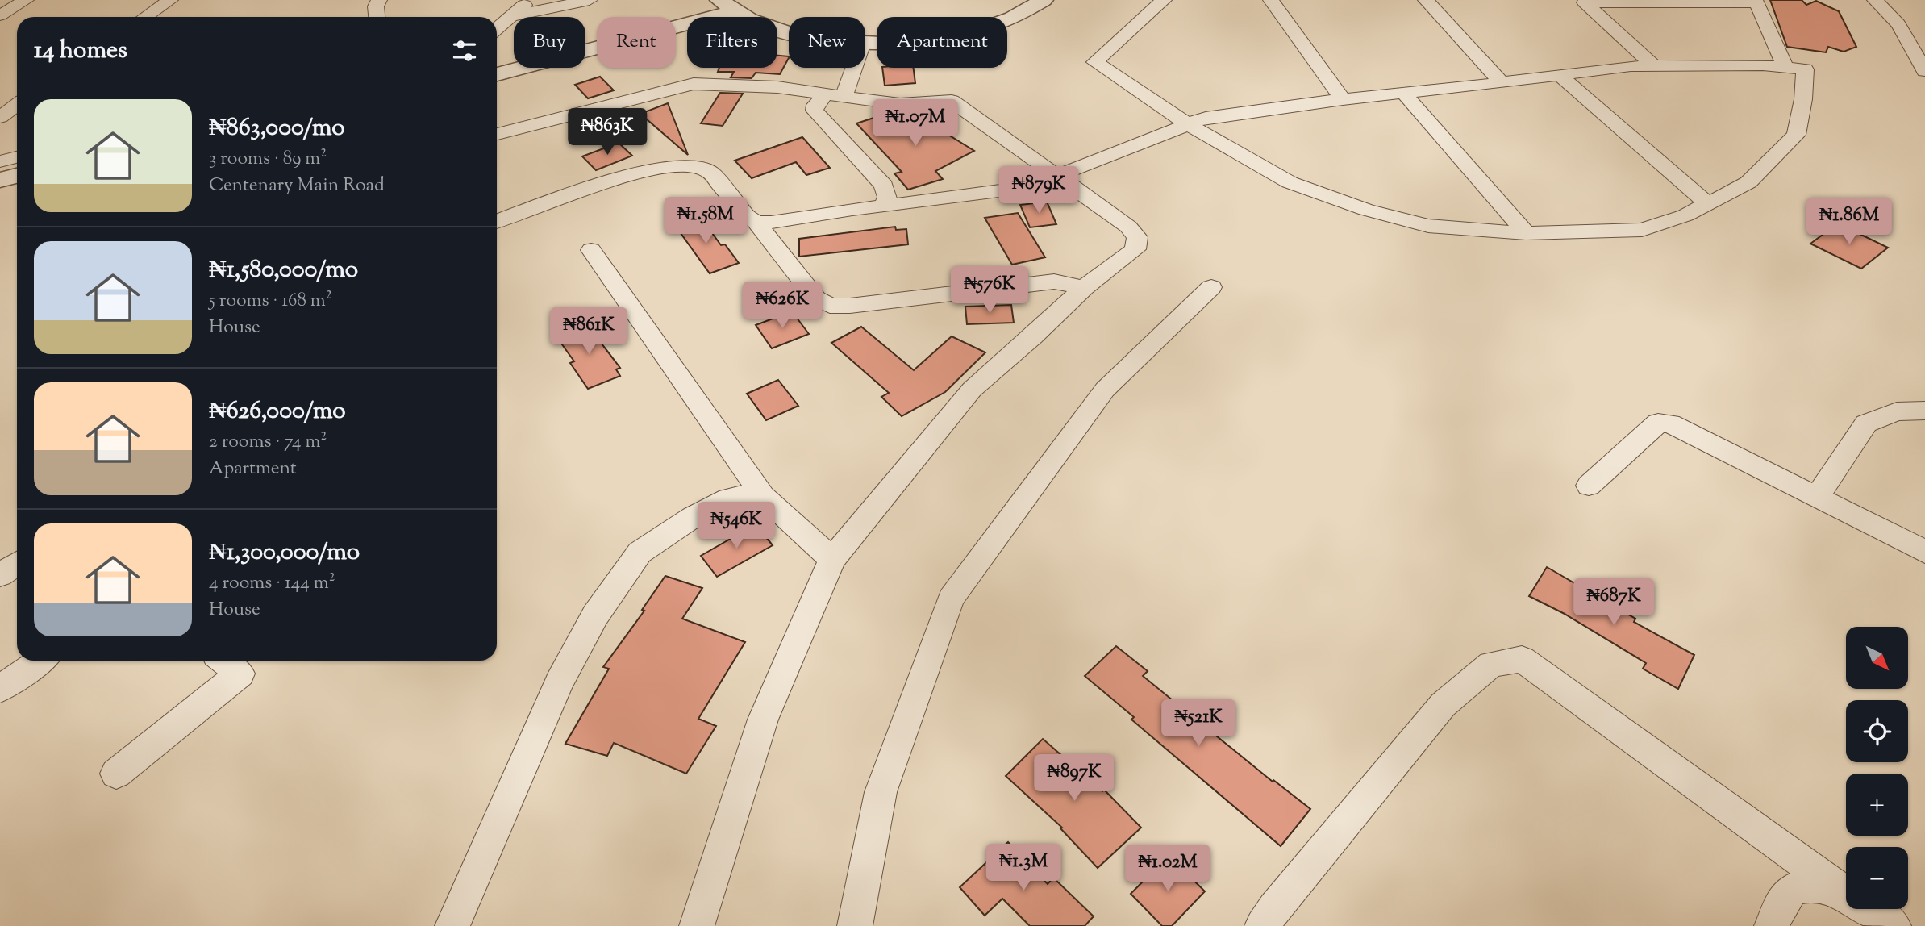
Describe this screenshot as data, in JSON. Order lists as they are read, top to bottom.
{
  "north": "bottom right",
  "page": {
    "chip": [
      "Buy",
      "Rent",
      "Filters",
      "New",
      "Apartment"
    ],
    "heading": "14 homes",
    "list": [
      {
        "name": "₦863,000/mo",
        "note": "3 rooms · 89 m² · Centenary Main Road"
      },
      {
        "name": "₦1,580,000/mo",
        "note": "5 rooms · 168 m² · House"
      },
      {
        "name": "₦626,000/mo",
        "note": "2 rooms · 74 m² · Apartment"
      },
      {
        "name": "₦1,300,000/mo",
        "note": "4 rooms · 144 m² · House"
      }
    ],
    "price": [
      "₦1.07M",
      "₦863K",
      "₦879K",
      "₦1.58M",
      "₦1.86M",
      "₦576K",
      "₦626K",
      "₦861K",
      "₦546K",
      "₦687K",
      "₦521K",
      "₦897K",
      "₦1.3M",
      "₦1.02M"
    ],
    "map_buttons": ["+", "−"]
  }
}
